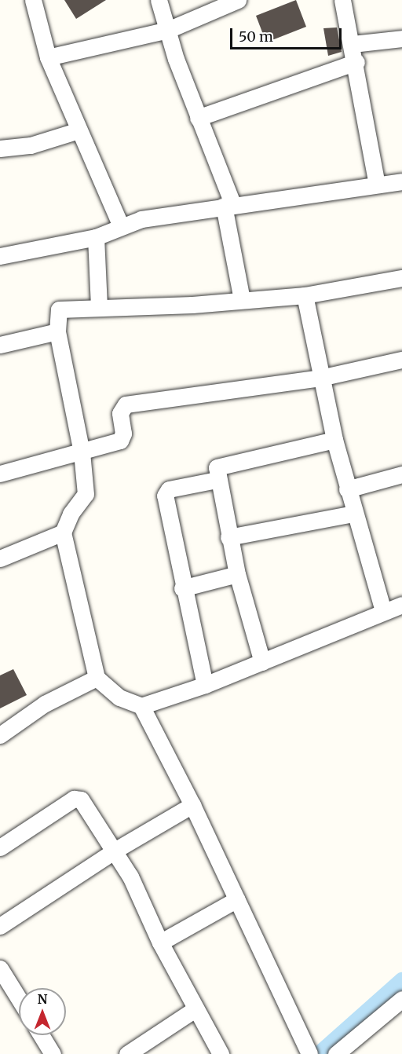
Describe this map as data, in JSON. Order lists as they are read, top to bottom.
{
  "scale_bar": "50 m",
  "north": "top"
}
